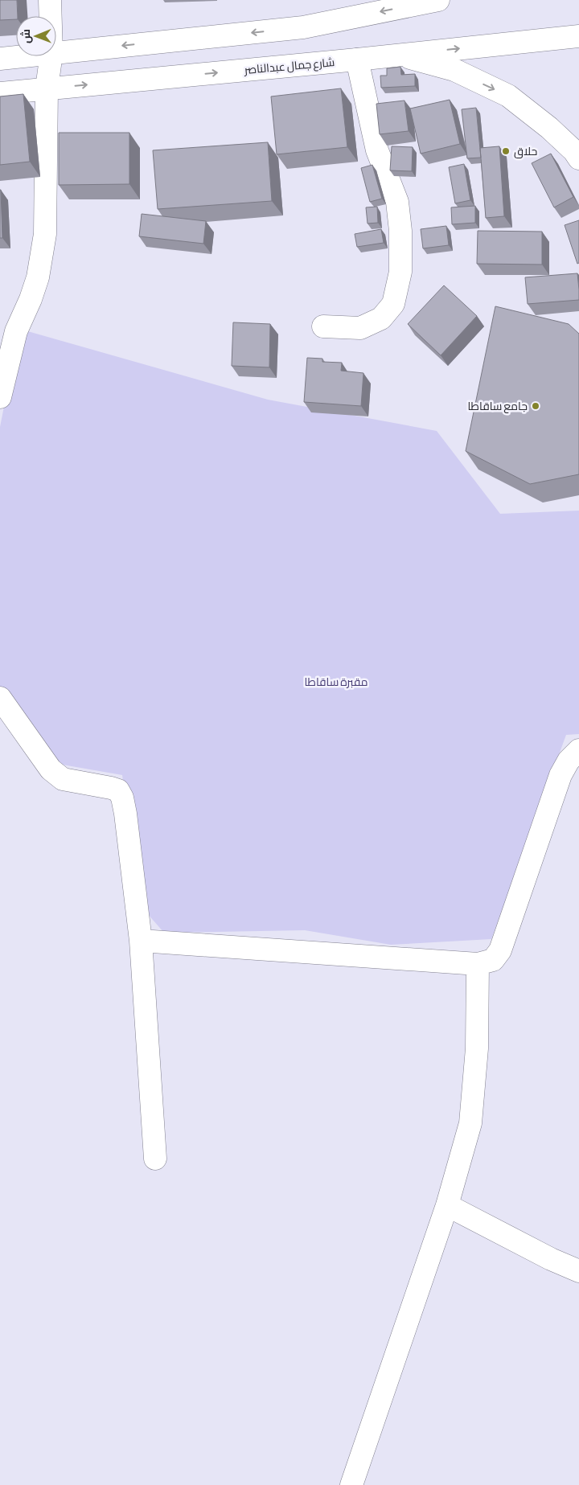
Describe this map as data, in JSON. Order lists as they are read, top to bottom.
{
  "streets": {
    "street": ["شارع جمال عبدالناصر"]
  },
  "parks": ["مقبرة ساقاطا"],
  "places": ["حلاق", "جامع ساقاطا"],
  "north": "left"
}
